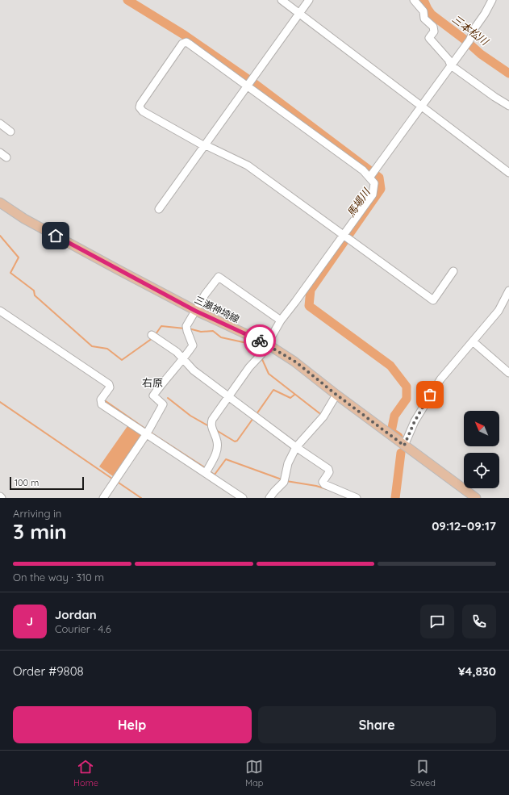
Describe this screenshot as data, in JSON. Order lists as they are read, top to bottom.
{
  "streets": {
    "main road": ["三瀬神埼線"]
  },
  "districts": ["右原"],
  "water": ["三本松川", "馬場川"],
  "scale_bar": "100 m",
  "north": "top left",
  "page": {
    "scale": "100 m",
    "heading": ["3 min", "Arriving in", "09:12–09:17"],
    "panel": [
      "Jordan",
      "Courier · 4.6",
      "Order #9808",
      "¥4,830"
    ],
    "bar": "On the way · 310 m",
    "round": "J",
    "buttons": ["Help", "Share"],
    "tabs": ["Home", "Map", "Saved"]
  }
}
